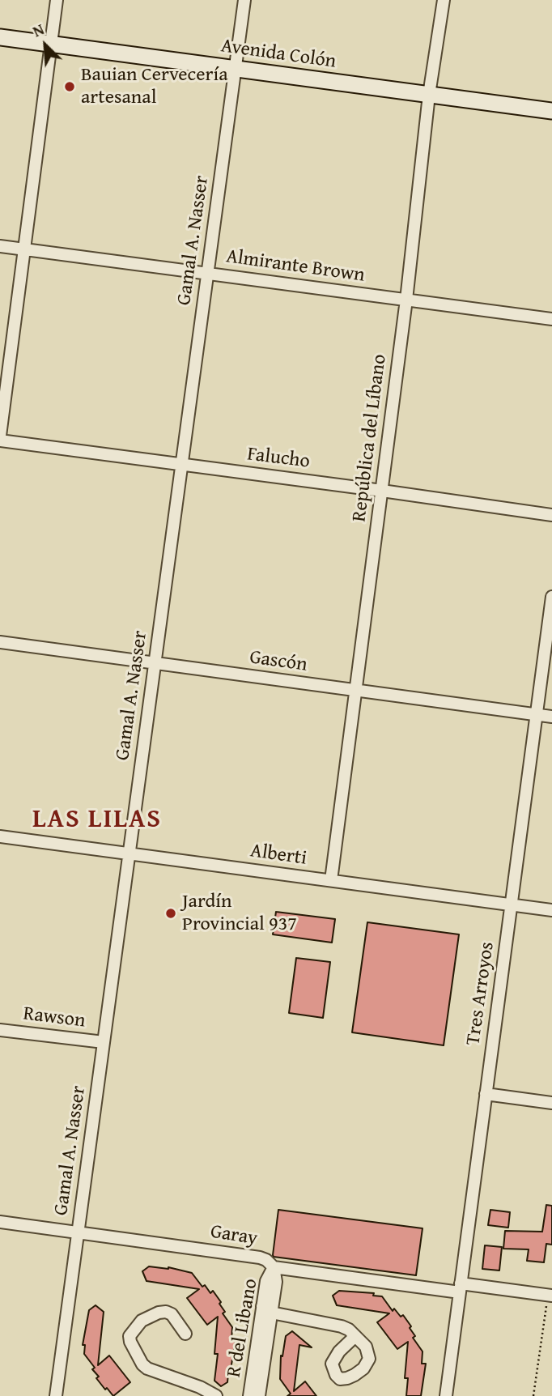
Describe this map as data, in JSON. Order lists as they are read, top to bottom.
{
  "streets": {
    "main road": ["Avenida Colón"],
    "street": [
      "Gamal A. Nasser",
      "Almirante Brown",
      "República del Líbano",
      "Falucho",
      "Gascón",
      "Alberti",
      "Tres Arroyos",
      "Rawson",
      "Garay",
      "R del Libano"
    ]
  },
  "crossings": [
    ["Avenida Colón", "Gamal A. Nasser"],
    ["Avenida Colón", "República del Líbano"],
    ["Gamal A. Nasser", "Almirante Brown"],
    ["Gamal A. Nasser", "Falucho"],
    ["Gamal A. Nasser", "Gascón"],
    ["Gamal A. Nasser", "Alberti"],
    ["Gamal A. Nasser", "Rawson"],
    ["Gamal A. Nasser", "Garay"],
    ["Almirante Brown", "República del Líbano"],
    ["República del Líbano", "Falucho"],
    ["República del Líbano", "Gascón"],
    ["República del Líbano", "Alberti"],
    ["Gascón", "Tres Arroyos"],
    ["Alberti", "Tres Arroyos"],
    ["Tres Arroyos", "Garay"],
    ["Garay", "R del Libano"]
  ],
  "districts": ["LAS LILAS"],
  "places": ["Bauian Cervecería artesanal", "Jardín Provincial 937"],
  "north": "top left"
}
